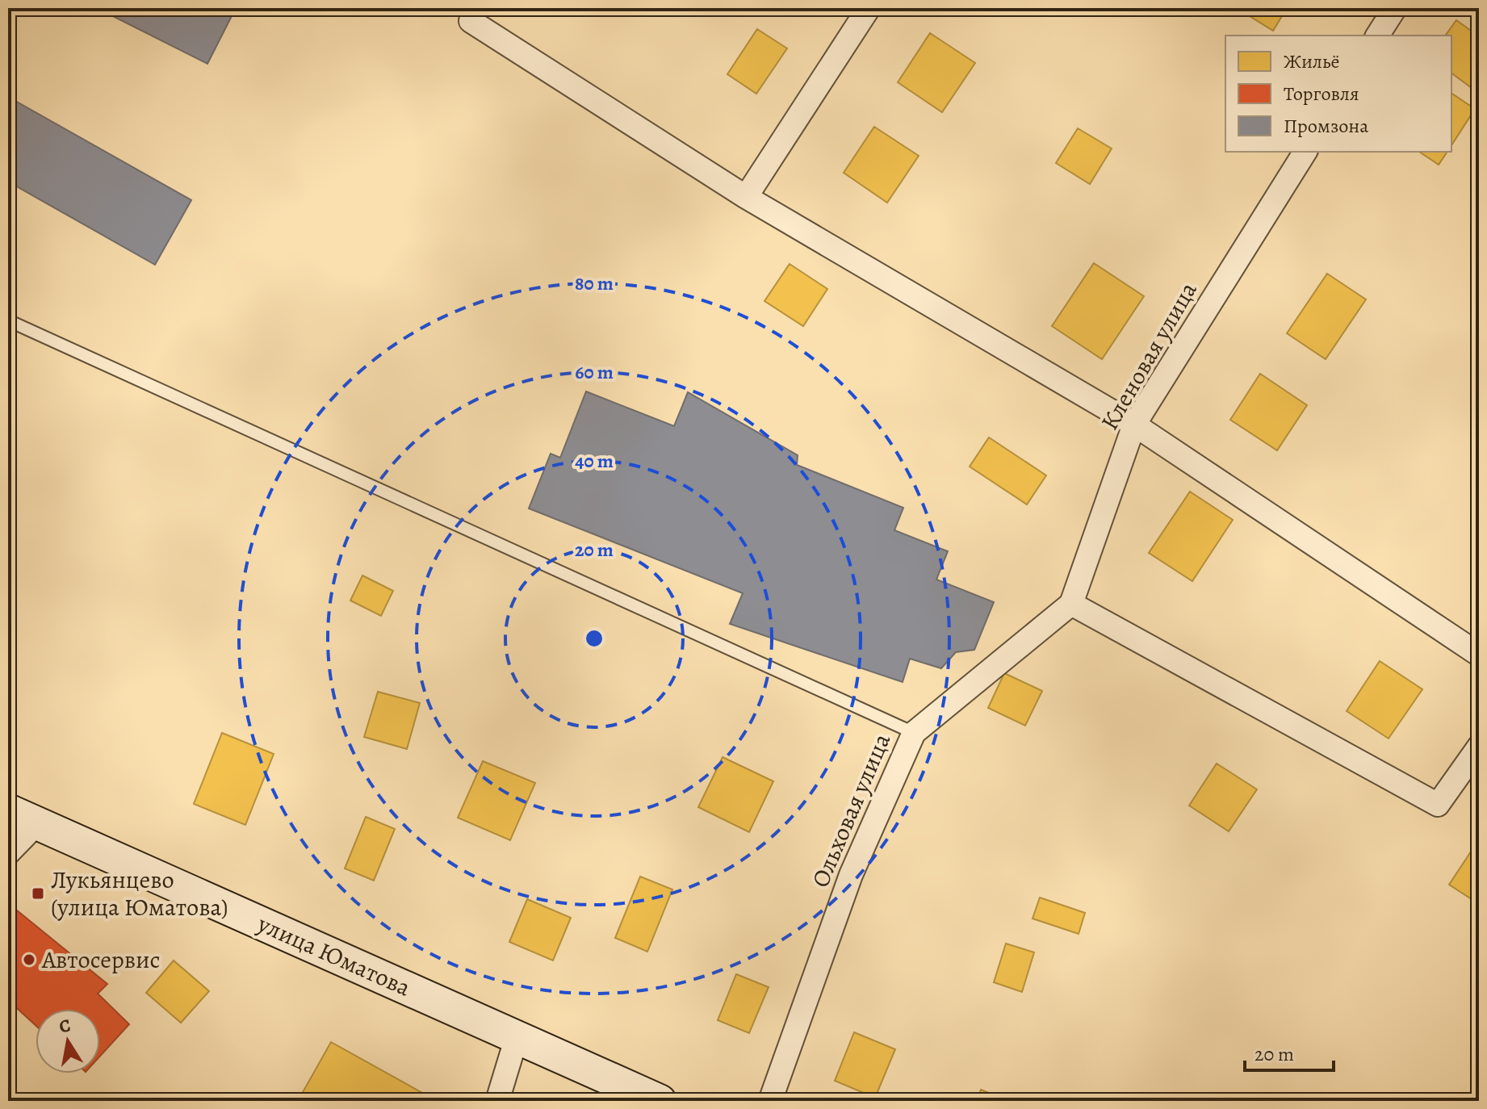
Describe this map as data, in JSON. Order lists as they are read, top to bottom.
{
  "streets": {
    "main road": ["улица Юматова"],
    "street": ["Кленовая улица", "Ольховая улица"]
  },
  "crossings": [
    ["Кленовая улица", "Ольховая улица"]
  ],
  "places": {
    "transit": ["Лукьянцево (улица Юматова)"],
    "other": ["Автосервис"]
  },
  "legend": ["Жильё", "Торговля", "Промзона"],
  "scale_bar": "20 m",
  "north": "top",
  "rings": [
    "80 m",
    "60 m",
    "40 m",
    "20 m"
  ]
}
